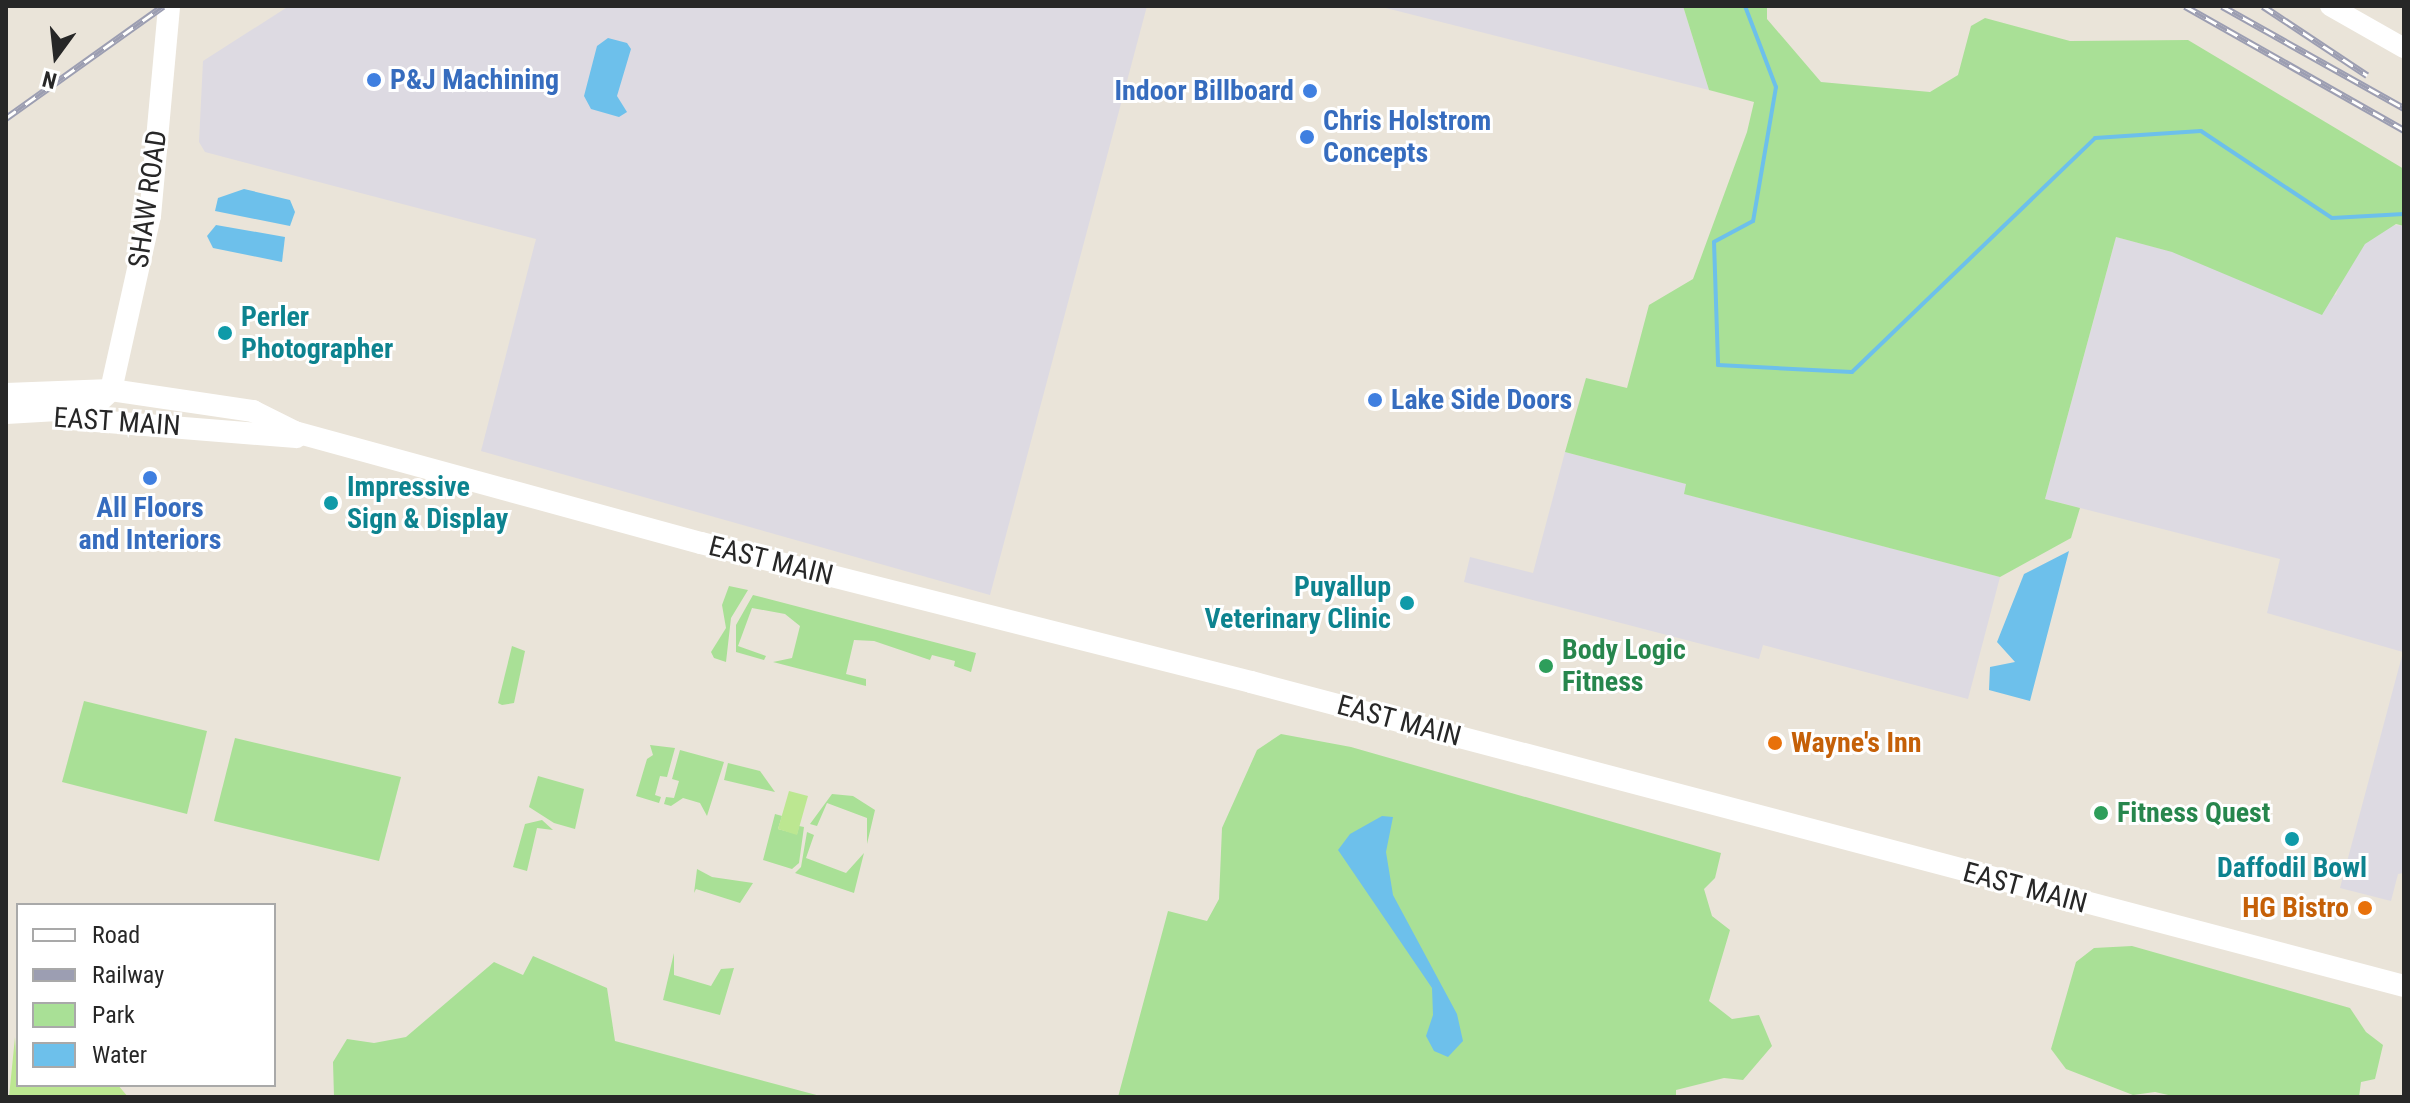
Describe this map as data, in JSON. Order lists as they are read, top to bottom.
{
  "streets": {
    "main road": ["SHAW ROAD", "EAST MAIN"]
  },
  "crossings": [
    ["SHAW ROAD", "EAST MAIN"]
  ],
  "places": [
    "P&J Machining",
    "Indoor Billboard",
    "Chris Holstrom Concepts",
    "Perler Photographer",
    "Lake Side Doors",
    "All Floors and Interiors",
    "Impressive Sign & Display",
    "Puyallup Veterinary Clinic",
    "Body Logic Fitness",
    "Wayne's Inn",
    "Fitness Quest",
    "Daffodil Bowl",
    "HG Bistro"
  ],
  "legend": [
    "Road",
    "Railway",
    "Park",
    "Water"
  ],
  "north": "bottom"
}
